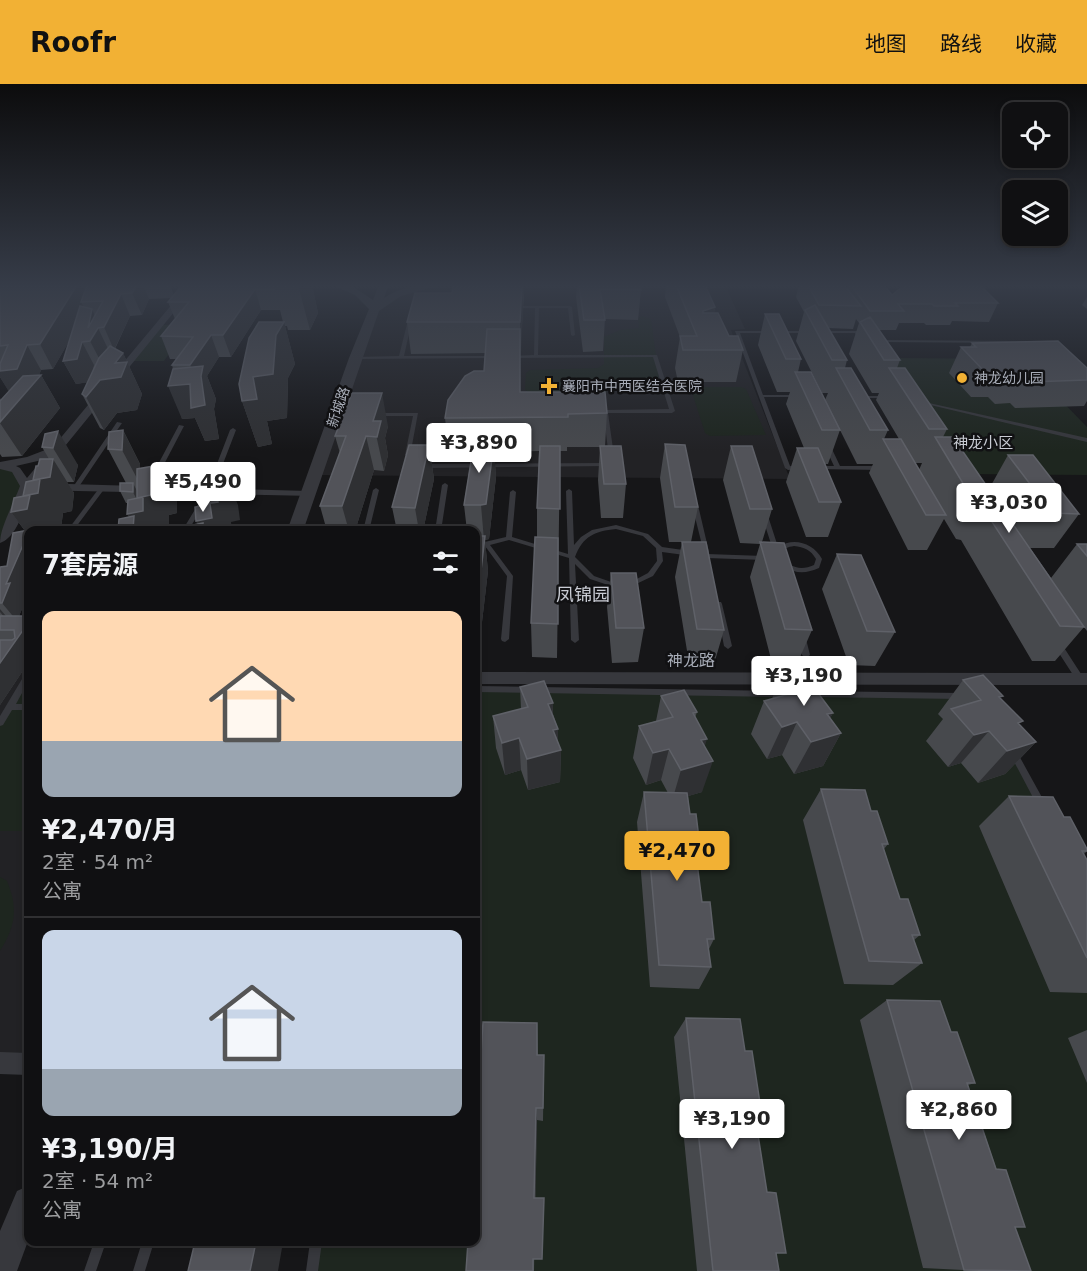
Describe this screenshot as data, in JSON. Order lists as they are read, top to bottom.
{
  "streets": {
    "street": ["新城路", "神龙路"]
  },
  "districts": ["神龙小区", "凤锦园"],
  "places": {
    "other": ["神龙幼儿园"],
    "health": ["襄阳市中西医结合医院"]
  },
  "page": {
    "header": "Roofr",
    "nav": ["地图", "路线", "收藏"],
    "price": [
      "¥3,890",
      "¥5,490",
      "¥3,030",
      "¥3,190",
      "¥2,470",
      "¥2,860",
      "¥3,190"
    ],
    "heading": "7套房源",
    "list": [
      {
        "name": "¥2,470/月",
        "note": "2室 · 54 m² · 公寓"
      },
      {
        "name": "¥3,190/月",
        "note": "2室 · 54 m² · 公寓"
      }
    ]
  }
}
